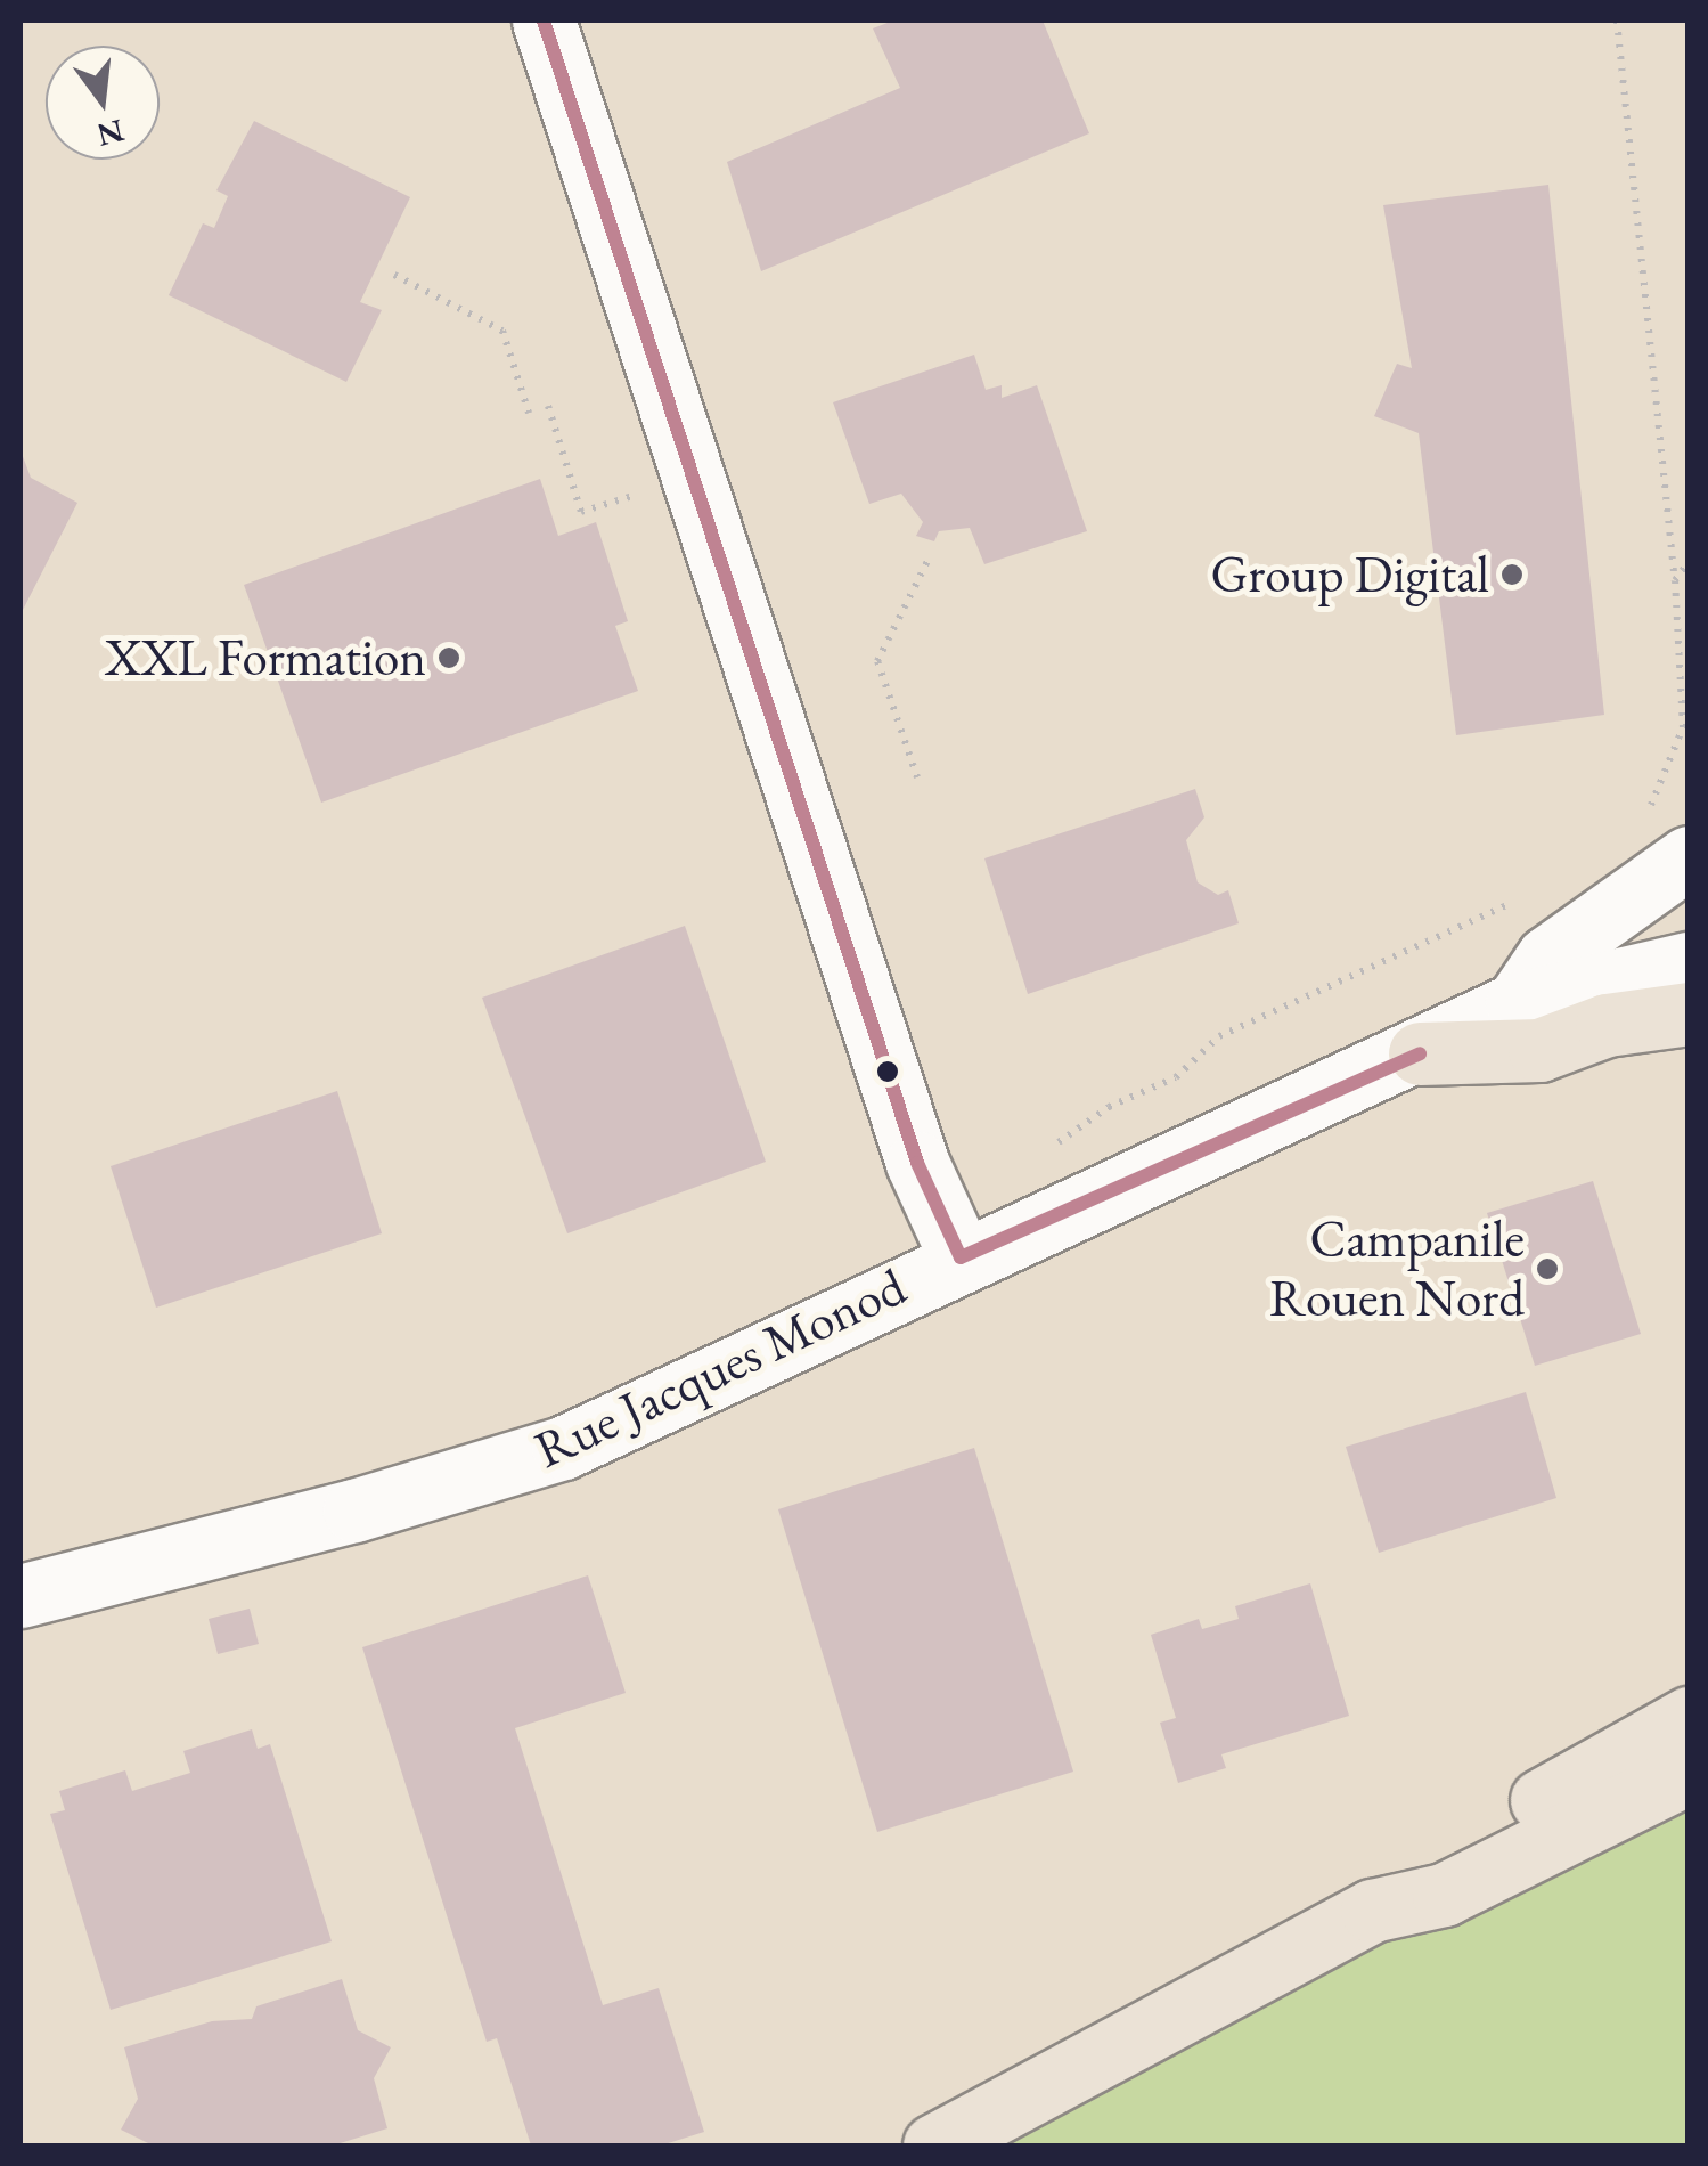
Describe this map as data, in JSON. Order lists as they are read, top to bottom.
{
  "streets": {
    "street": ["Rue Jacques Monod"]
  },
  "places": ["Group Digital", "XXL Formation", "Campanile Rouen Nord"],
  "north": "bottom"
}
